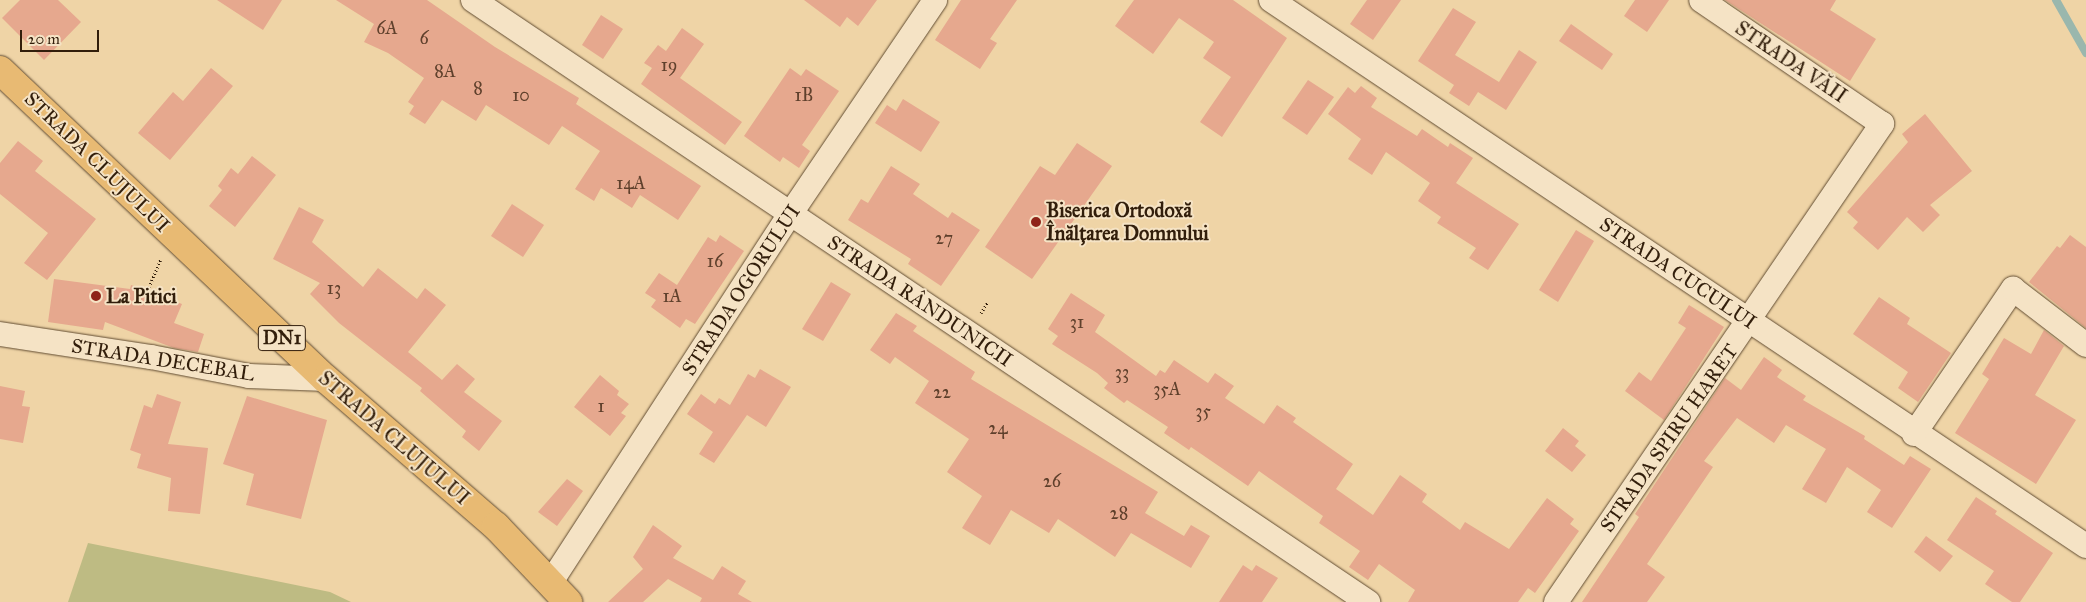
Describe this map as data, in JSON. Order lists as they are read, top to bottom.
{
  "streets": {
    "main road": ["STRADA CLUJULUI", "DN1"],
    "street": [
      "STRADA VĂII",
      "STRADA CUCULUI",
      "STRADA OGORULUI",
      "STRADA RÂNDUNICII",
      "STRADA DECEBAL",
      "STRADA SPIRU HARET"
    ]
  },
  "crossings": [
    ["STRADA VĂII", "STRADA SPIRU HARET"],
    ["STRADA CLUJULUI", "STRADA OGORULUI"],
    ["STRADA CLUJULUI", "STRADA DECEBAL"],
    ["STRADA CUCULUI", "STRADA SPIRU HARET"],
    ["STRADA OGORULUI", "STRADA RÂNDUNICII"]
  ],
  "places": ["Biserica Ortodoxă Înălțarea Domnului", "La Pitici"],
  "house_numbers": [
    "6A",
    "6",
    "19",
    "8A",
    "8",
    "10",
    "1B",
    "14A",
    "27",
    "16",
    "13",
    "1A",
    "31",
    "33",
    "35A",
    "22",
    "1",
    "35",
    "24",
    "26",
    "28"
  ],
  "scale_bar": "20 m"
}
